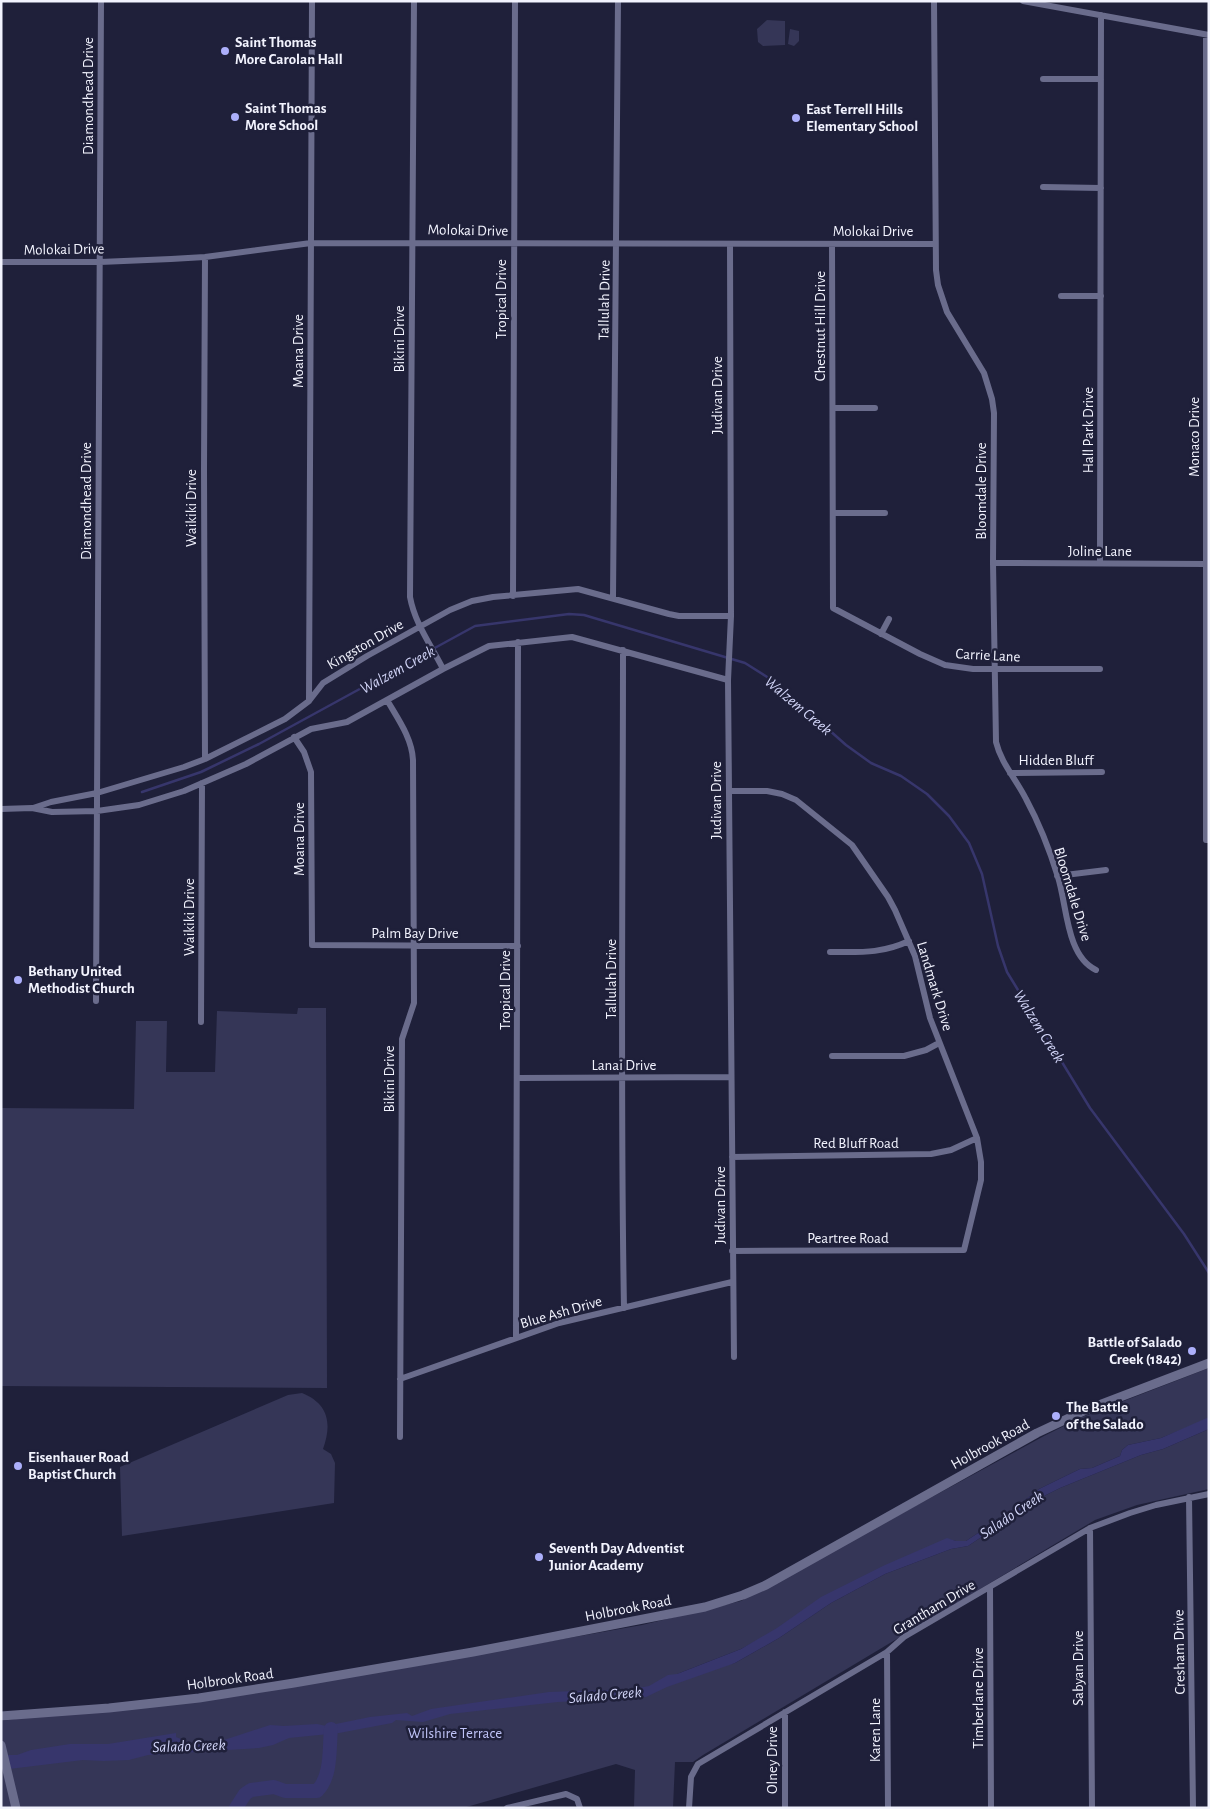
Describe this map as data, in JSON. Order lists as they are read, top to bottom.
{
  "streets": {
    "street": [
      "Diamondhead Drive",
      "Molokai Drive",
      "Tropical Drive",
      "Tallulah Drive",
      "Chestnut Hill Drive",
      "Bikini Drive",
      "Moana Drive",
      "Judivan Drive",
      "Hall Park Drive",
      "Monaco Drive",
      "Bloomdale Drive",
      "Waikiki Drive",
      "Joline Lane",
      "Kingston Drive",
      "Carrie Lane",
      "Hidden Bluff",
      "Palm Bay Drive",
      "Landmark Drive",
      "Lanai Drive",
      "Red Bluff Road",
      "Peartree Road",
      "Blue Ash Drive",
      "Holbrook Road",
      "Grantham Drive",
      "Cresham Drive",
      "Sabyan Drive",
      "Timberlane Drive",
      "Karen Lane",
      "Olney Drive"
    ]
  },
  "crossings": [
    ["Diamondhead Drive", "Molokai Drive"],
    ["Diamondhead Drive", "Kingston Drive"],
    ["Molokai Drive", "Tropical Drive"],
    ["Molokai Drive", "Tallulah Drive"],
    ["Molokai Drive", "Chestnut Hill Drive"],
    ["Molokai Drive", "Bikini Drive"],
    ["Molokai Drive", "Moana Drive"],
    ["Molokai Drive", "Judivan Drive"],
    ["Molokai Drive", "Bloomdale Drive"],
    ["Molokai Drive", "Waikiki Drive"],
    ["Tropical Drive", "Kingston Drive"],
    ["Tropical Drive", "Palm Bay Drive"],
    ["Tropical Drive", "Lanai Drive"],
    ["Tropical Drive", "Blue Ash Drive"],
    ["Tallulah Drive", "Kingston Drive"],
    ["Tallulah Drive", "Lanai Drive"],
    ["Tallulah Drive", "Blue Ash Drive"],
    ["Chestnut Hill Drive", "Carrie Lane"],
    ["Bikini Drive", "Kingston Drive"],
    ["Bikini Drive", "Palm Bay Drive"],
    ["Bikini Drive", "Blue Ash Drive"],
    ["Moana Drive", "Kingston Drive"],
    ["Moana Drive", "Palm Bay Drive"],
    ["Judivan Drive", "Kingston Drive"],
    ["Judivan Drive", "Landmark Drive"],
    ["Judivan Drive", "Lanai Drive"],
    ["Judivan Drive", "Red Bluff Road"],
    ["Judivan Drive", "Peartree Road"],
    ["Judivan Drive", "Blue Ash Drive"],
    ["Hall Park Drive", "Joline Lane"],
    ["Monaco Drive", "Joline Lane"],
    ["Bloomdale Drive", "Joline Lane"],
    ["Bloomdale Drive", "Carrie Lane"],
    ["Bloomdale Drive", "Hidden Bluff"],
    ["Waikiki Drive", "Kingston Drive"],
    ["Landmark Drive", "Red Bluff Road"],
    ["Landmark Drive", "Peartree Road"],
    ["Grantham Drive", "Cresham Drive"],
    ["Grantham Drive", "Sabyan Drive"],
    ["Grantham Drive", "Timberlane Drive"],
    ["Grantham Drive", "Karen Lane"],
    ["Grantham Drive", "Olney Drive"]
  ],
  "water": ["Walzem Creek", "Salado Creek"],
  "parks": ["Wilshire Terrace"],
  "places": [
    "Saint Thomas More Carolan Hall",
    "Saint Thomas More School",
    "East Terrell Hills Elementary School",
    "Bethany United Methodist Church",
    "Battle of Salado Creek (1842)",
    "The Battle of the Salado",
    "Eisenhauer Road Baptist Church",
    "Seventh Day Adventist Junior Academy"
  ]
}
